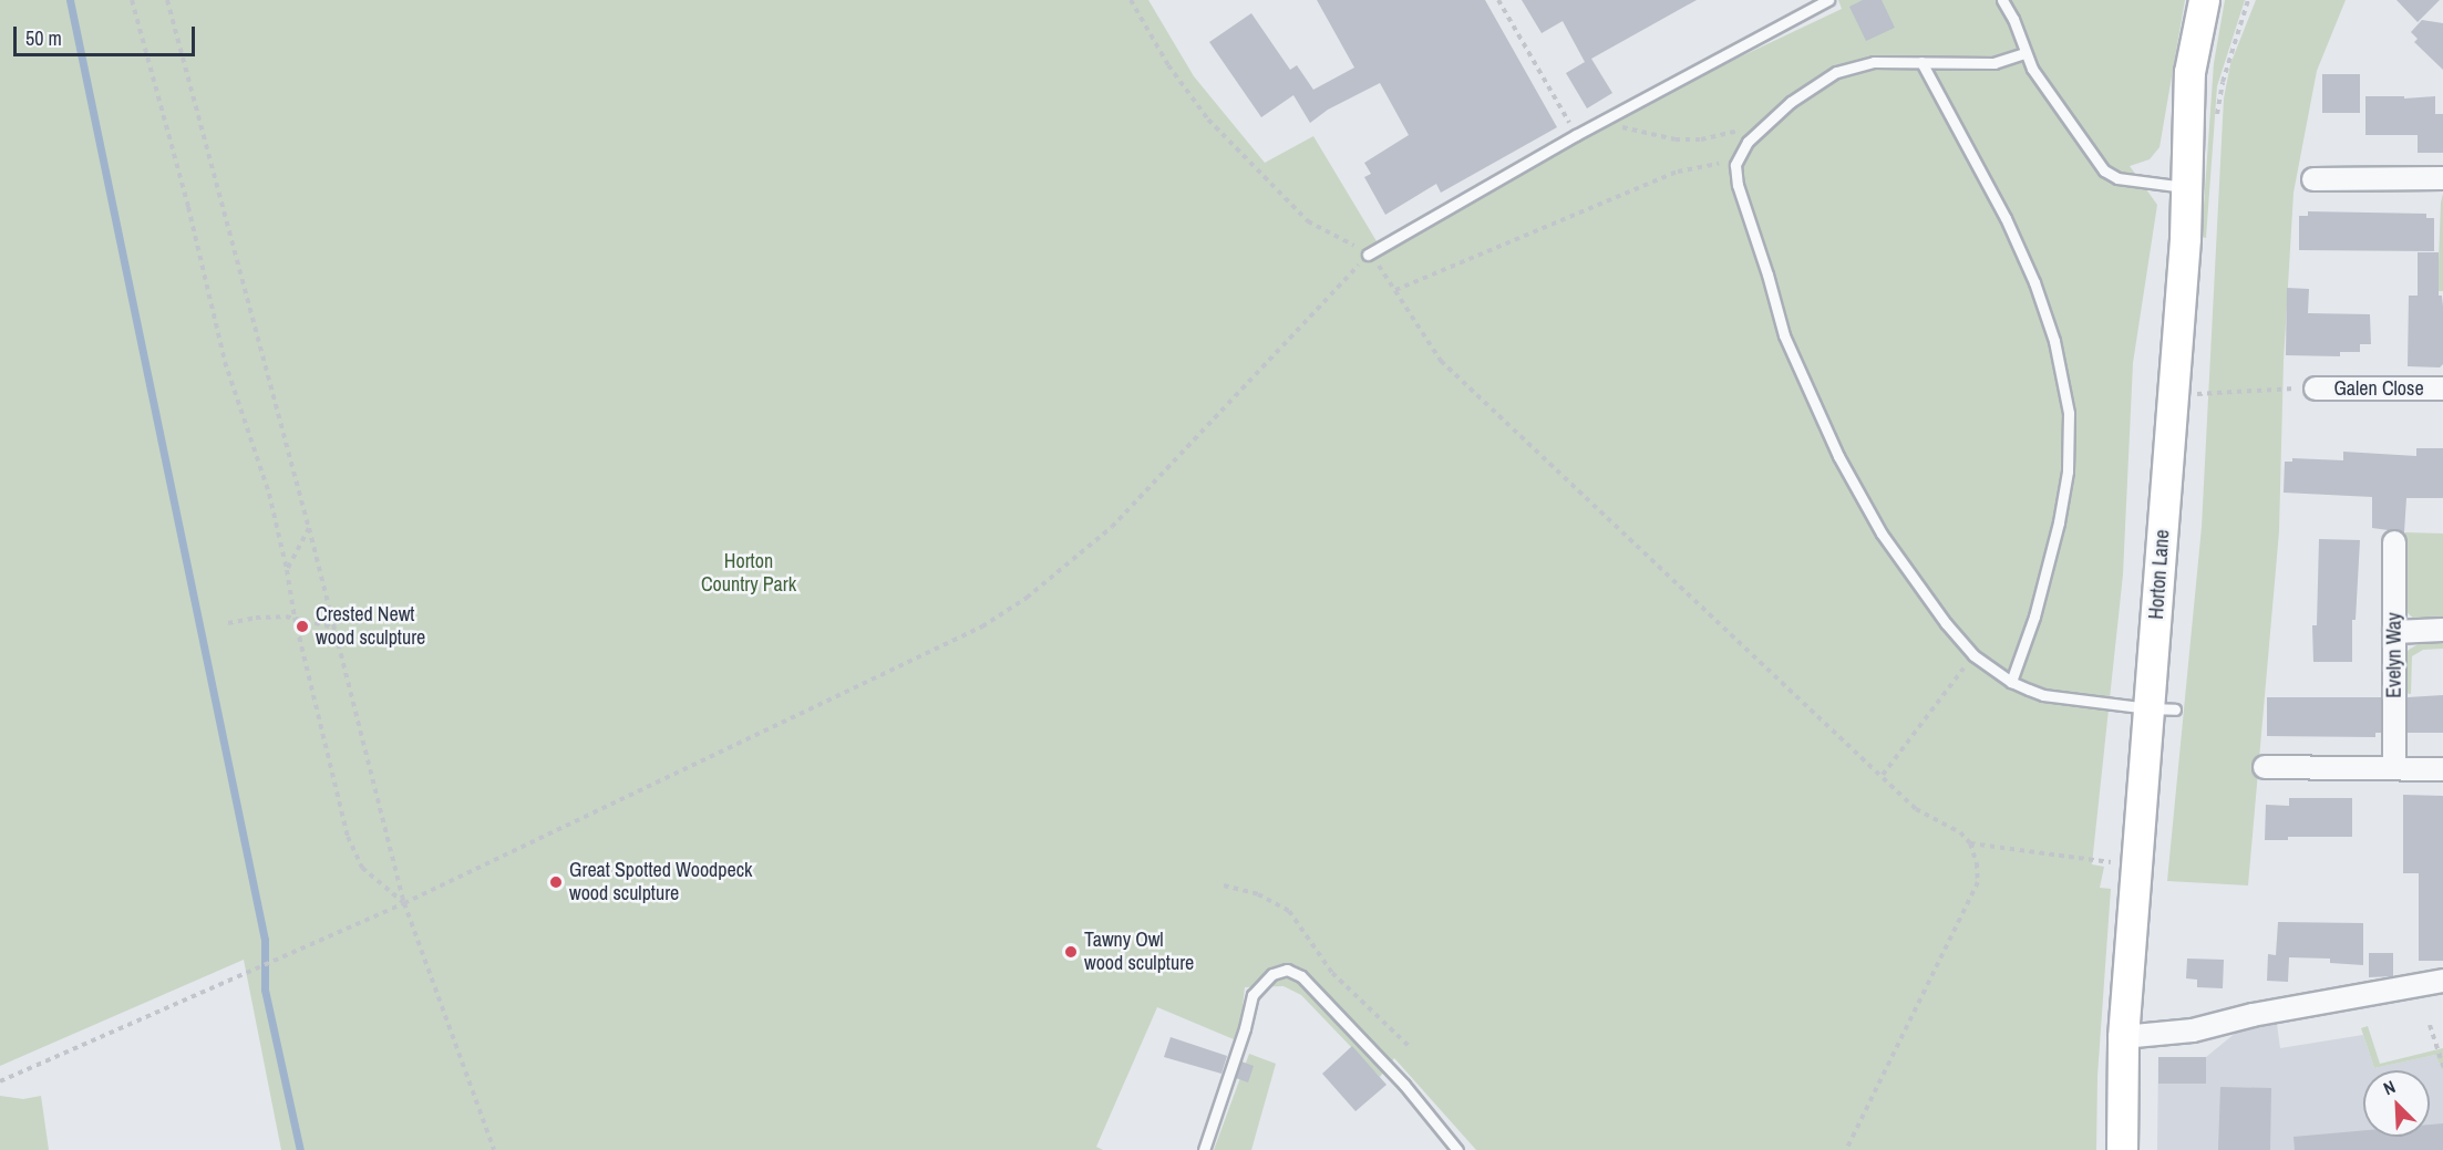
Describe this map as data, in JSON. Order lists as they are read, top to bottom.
{
  "streets": {
    "street": ["Galen Close", "Horton Lane", "Evelyn Way"]
  },
  "parks": ["Horton Country Park"],
  "places": ["Crested Newt wood sculpture", "Great Spotted Woodpeck wood sculpture", "Tawny Owl wood sculpture"],
  "scale_bar": "50 m",
  "north": "top left"
}
